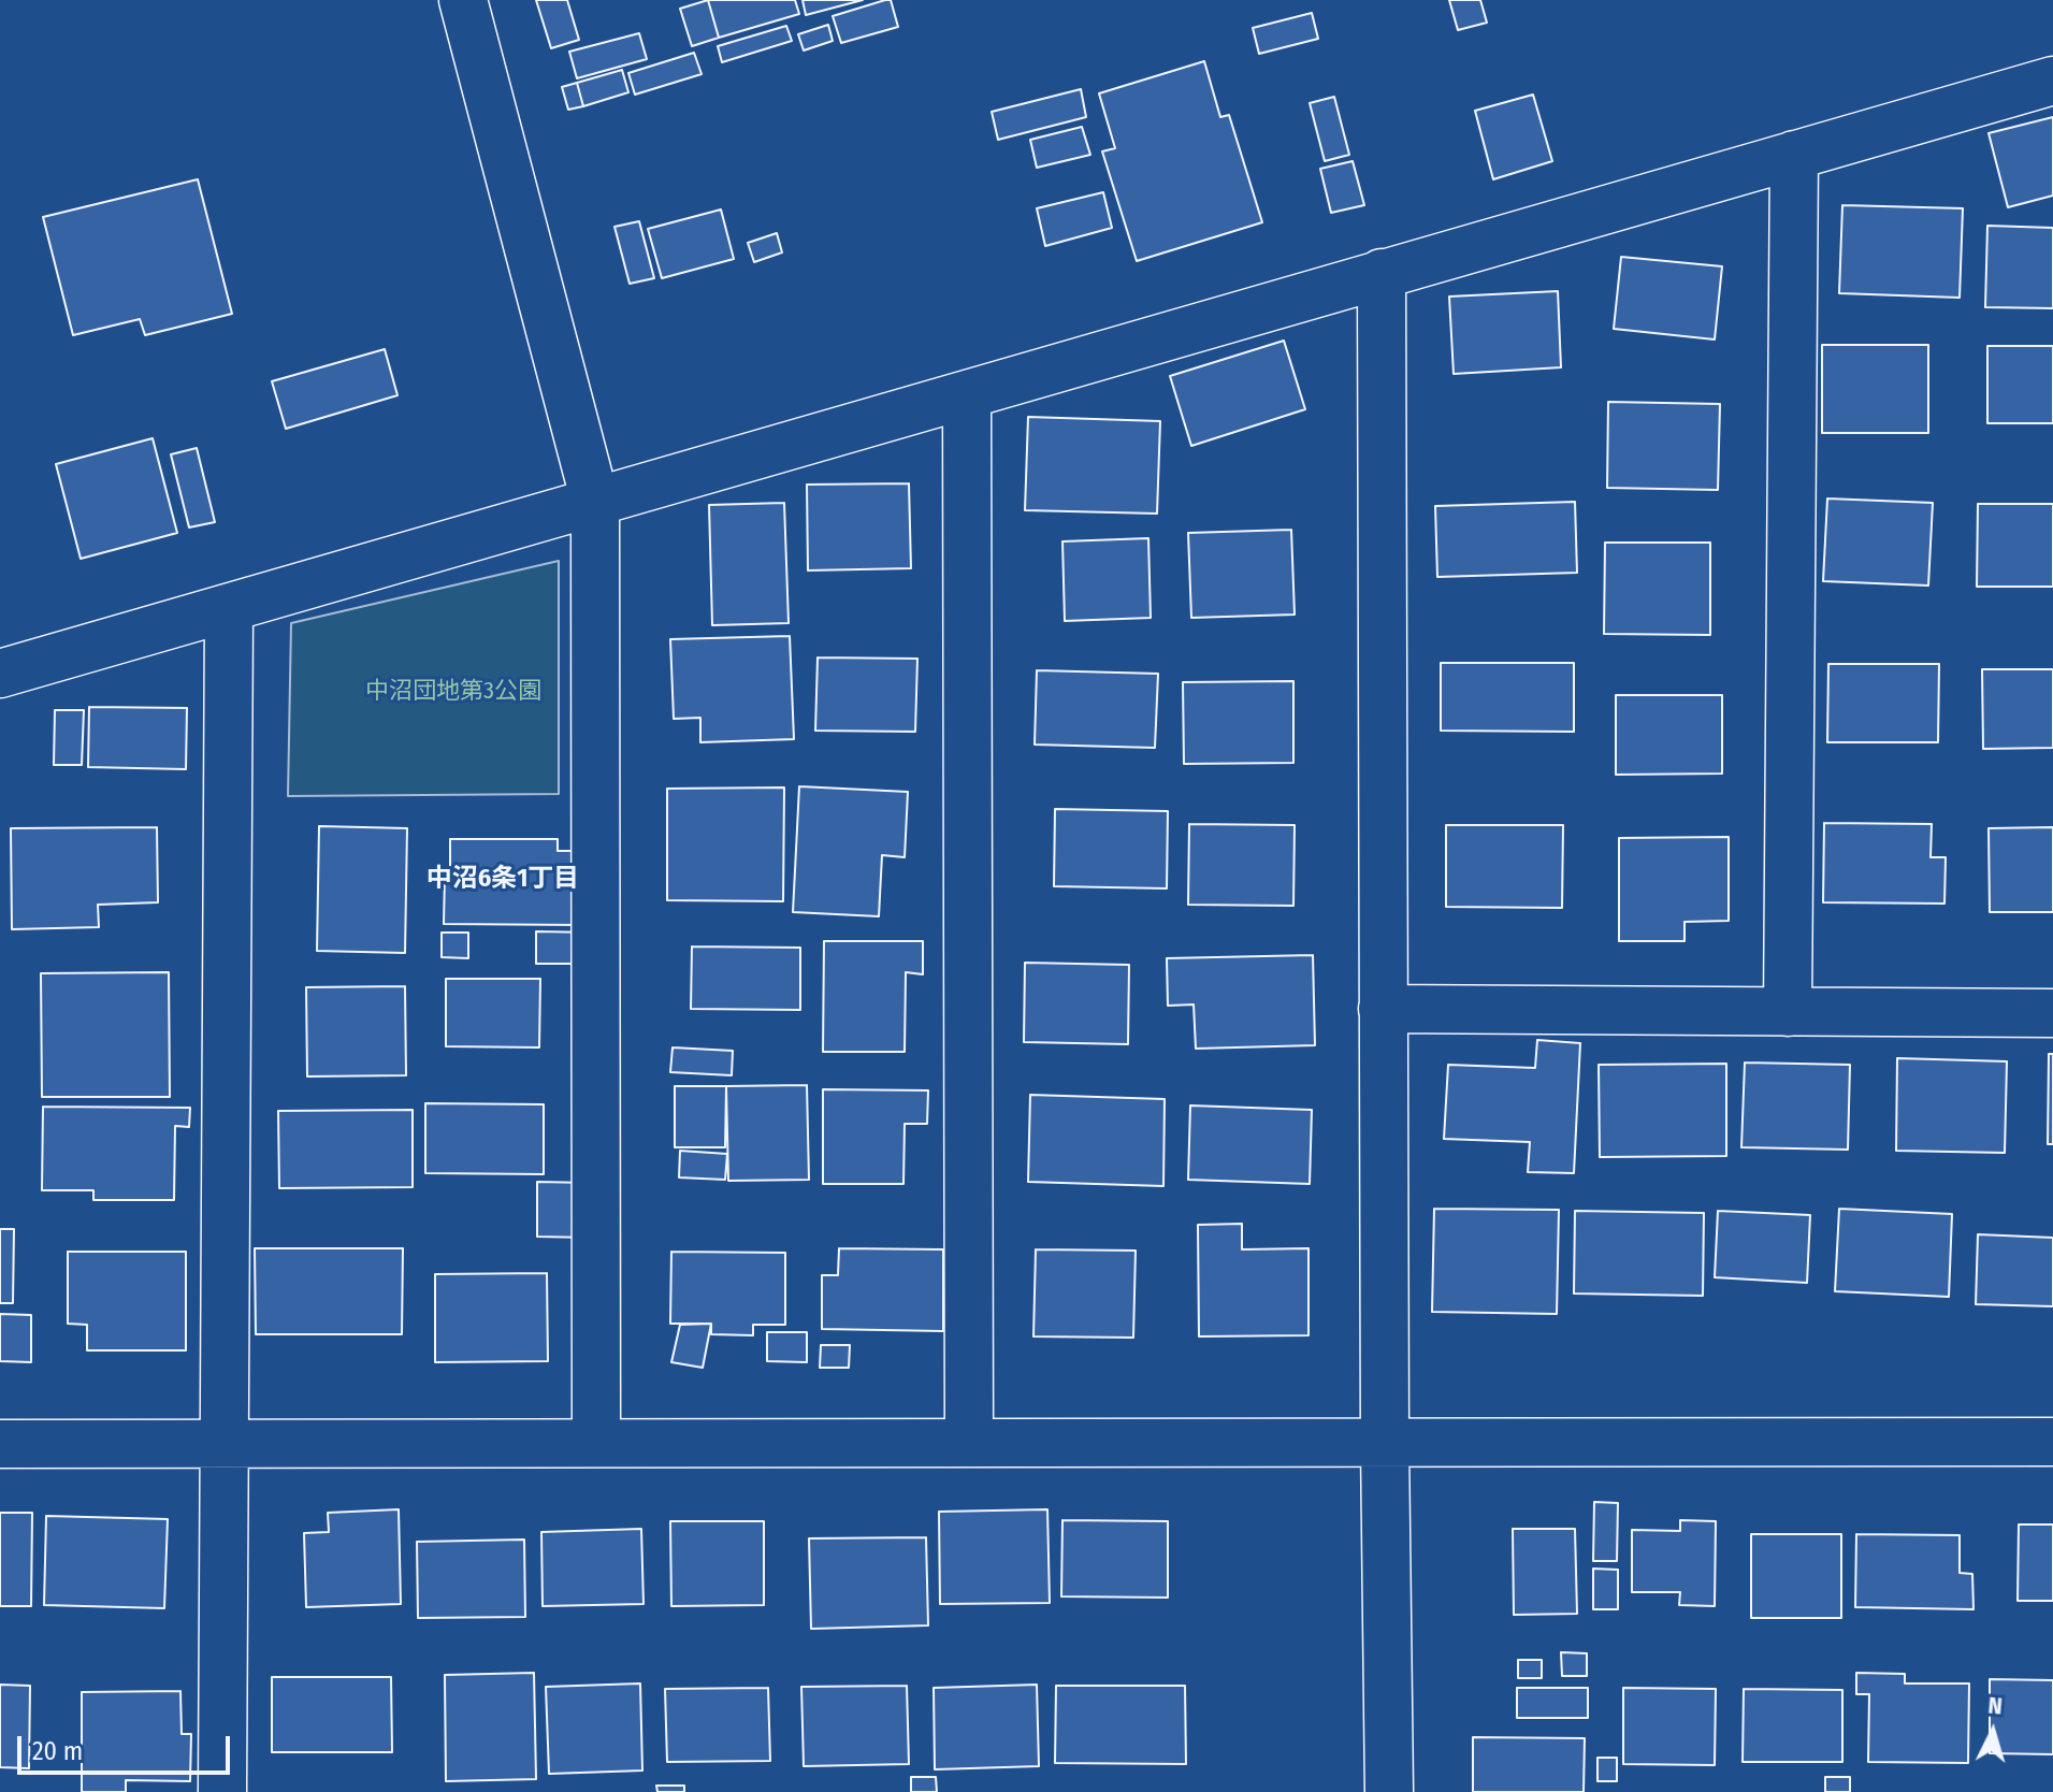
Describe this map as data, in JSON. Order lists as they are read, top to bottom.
{
  "districts": ["中沼6条1丁目"],
  "parks": ["中沼団地第3公園"],
  "scale_bar": "20 m",
  "north": "top"
}
